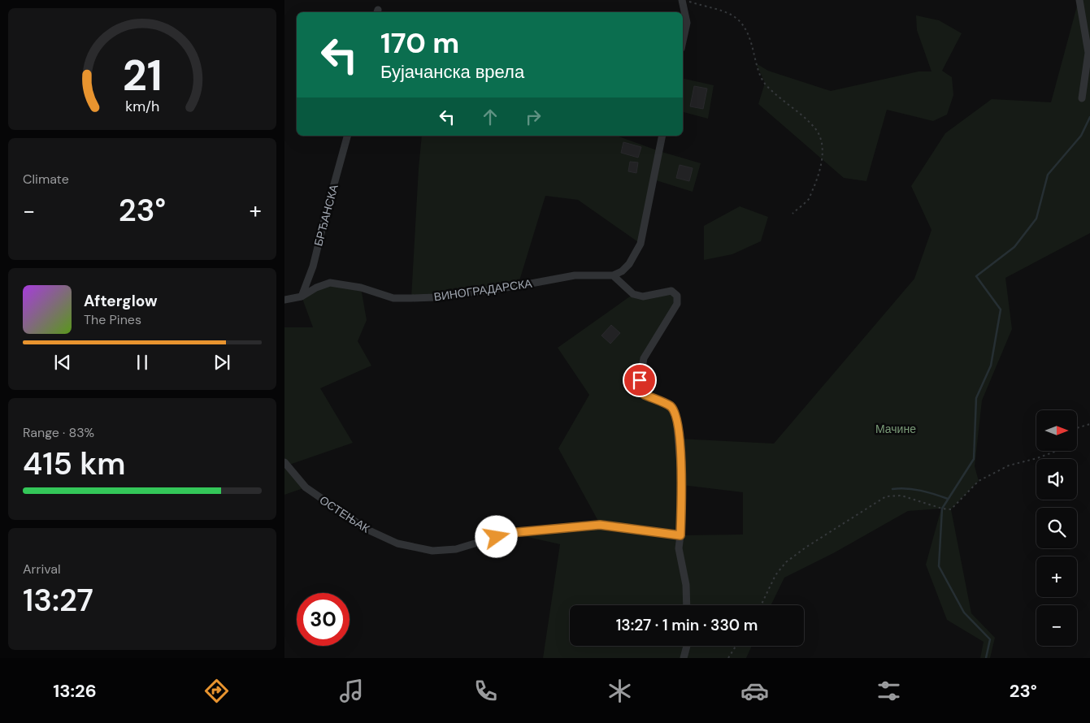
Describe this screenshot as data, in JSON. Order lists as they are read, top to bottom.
{
  "streets": {
    "street": ["БРЂАНСКА", "ВИНОГРАДАРСКА", "ОСТЕЊАК"]
  },
  "crossings": [
    ["БРЂАНСКА", "ВИНОГРАДАРСКА"]
  ],
  "parks": ["Мачине"],
  "north": "right",
  "page": {
    "turn": ["170 m", "Бујачанска врела"],
    "tile": [
      "Climate",
      ["Range · 83%", "415 km"],
      ["Arrival", "13:27"]
    ],
    "heat": ["−", "23°", "+"],
    "song": ["Afterglow", "The Pines"],
    "map_buttons": ["+", "−"],
    "limit": "30",
    "trip": "13:27 · 1 min · 330 m",
    "tabs": ["13:26", "23°"],
    "gauge": ["21", "km/h"]
  }
}
